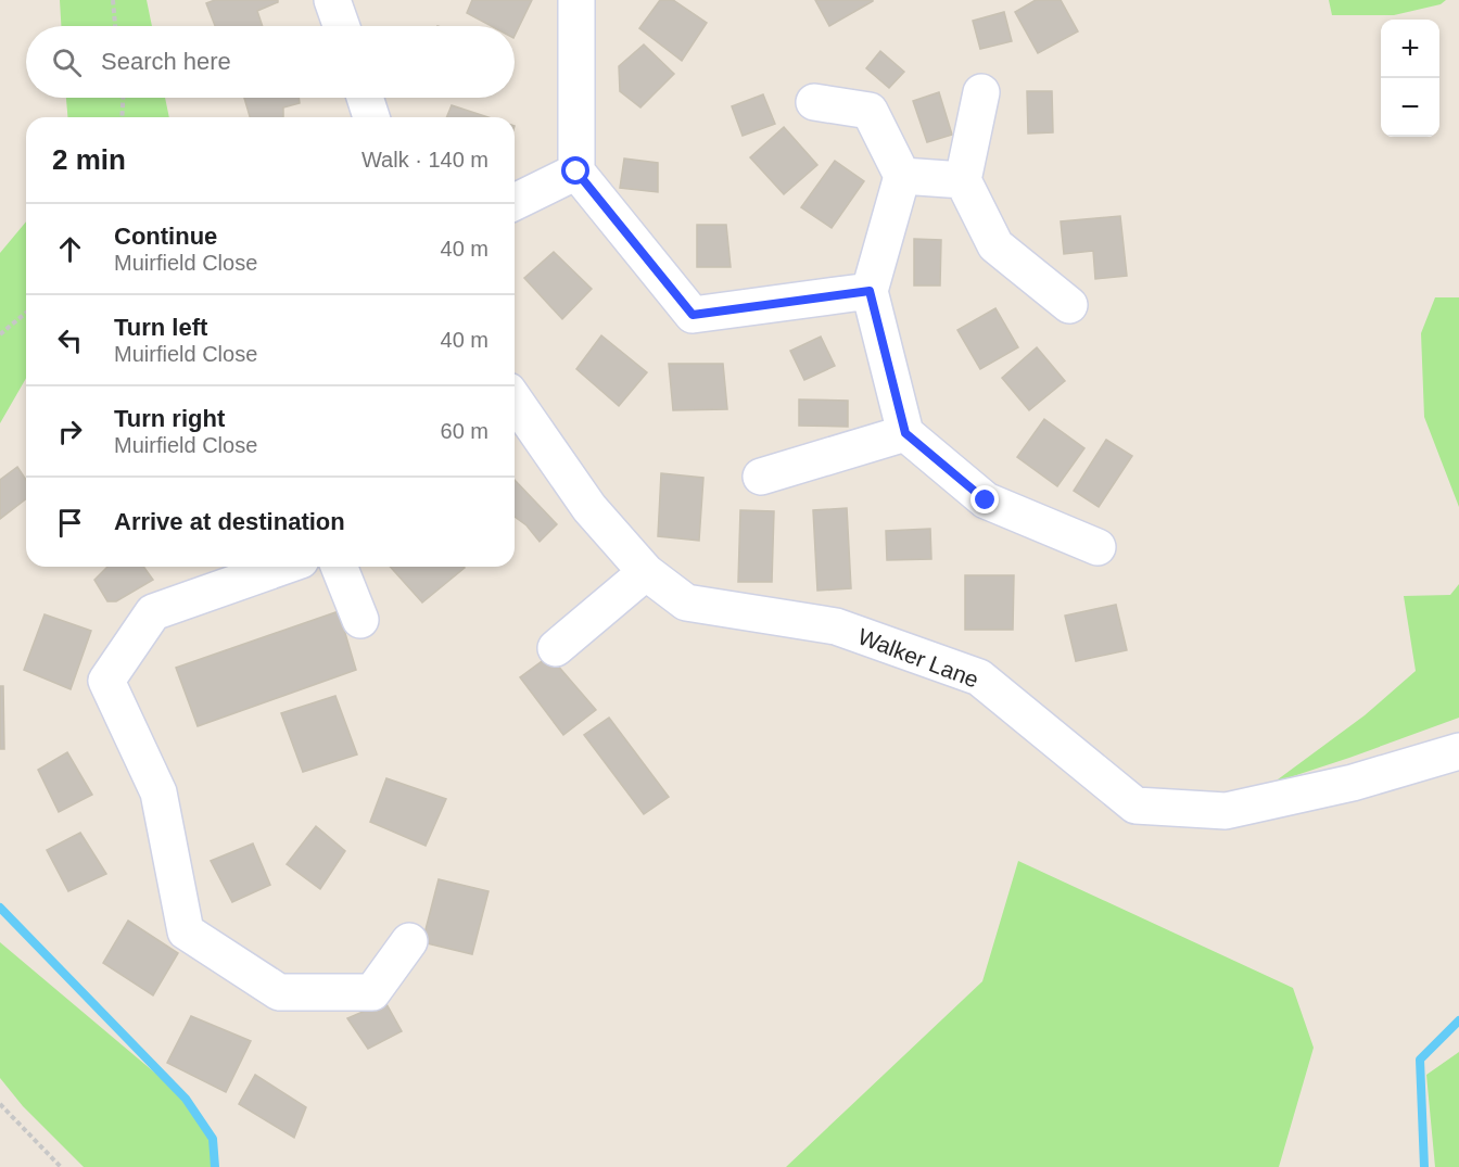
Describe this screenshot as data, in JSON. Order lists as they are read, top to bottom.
{
  "streets": {
    "street": ["Walker Lane"]
  },
  "page": {
    "map_buttons": ["+", "−"],
    "search": "Search here",
    "heading": ["2 min", "Walk · 140 m"],
    "list": [
      ["Continue", "Muirfield Close", "40 m"],
      ["Turn left", "Muirfield Close", "40 m"],
      ["Turn right", "Muirfield Close", "60 m"],
      "Arrive at destination"
    ]
  }
}
